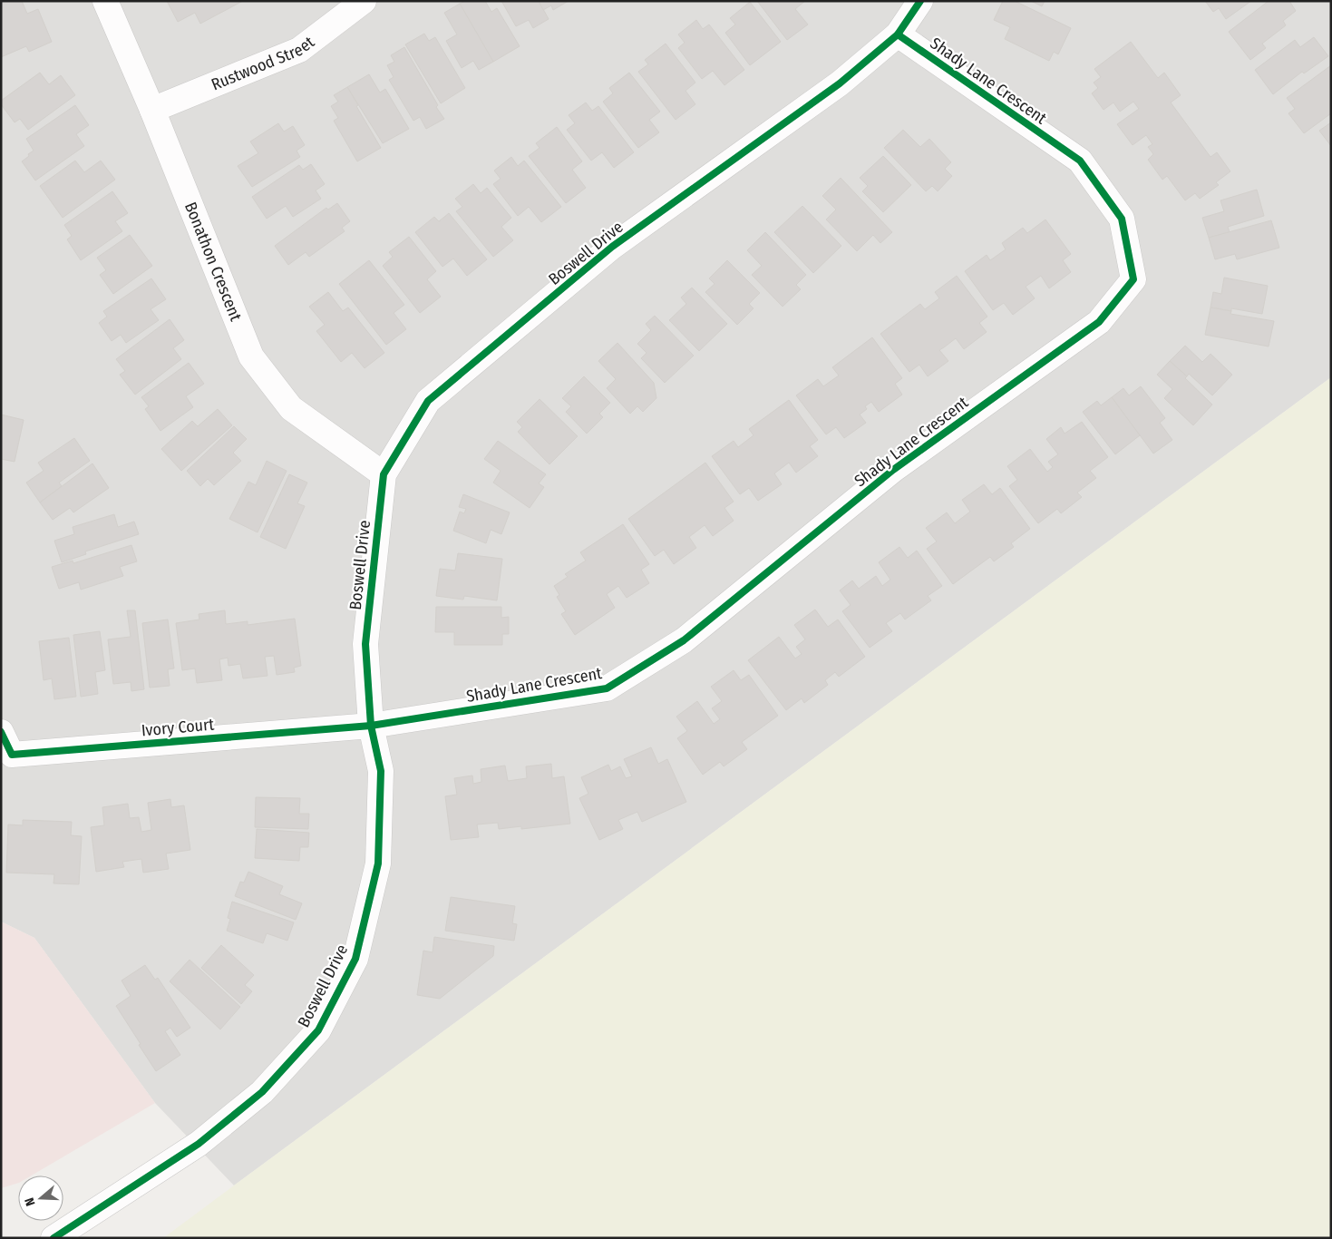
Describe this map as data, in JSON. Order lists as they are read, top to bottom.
{
  "streets": {
    "street": [
      "Rustwood Street",
      "Shady Lane Crescent",
      "Boswell Drive",
      "Bonathon Crescent",
      "Ivory Court"
    ]
  },
  "crossings": [
    ["Rustwood Street", "Bonathon Crescent"],
    ["Shady Lane Crescent", "Boswell Drive"],
    ["Shady Lane Crescent", "Ivory Court"],
    ["Boswell Drive", "Bonathon Crescent"],
    ["Boswell Drive", "Ivory Court"]
  ],
  "north": "left"
}
